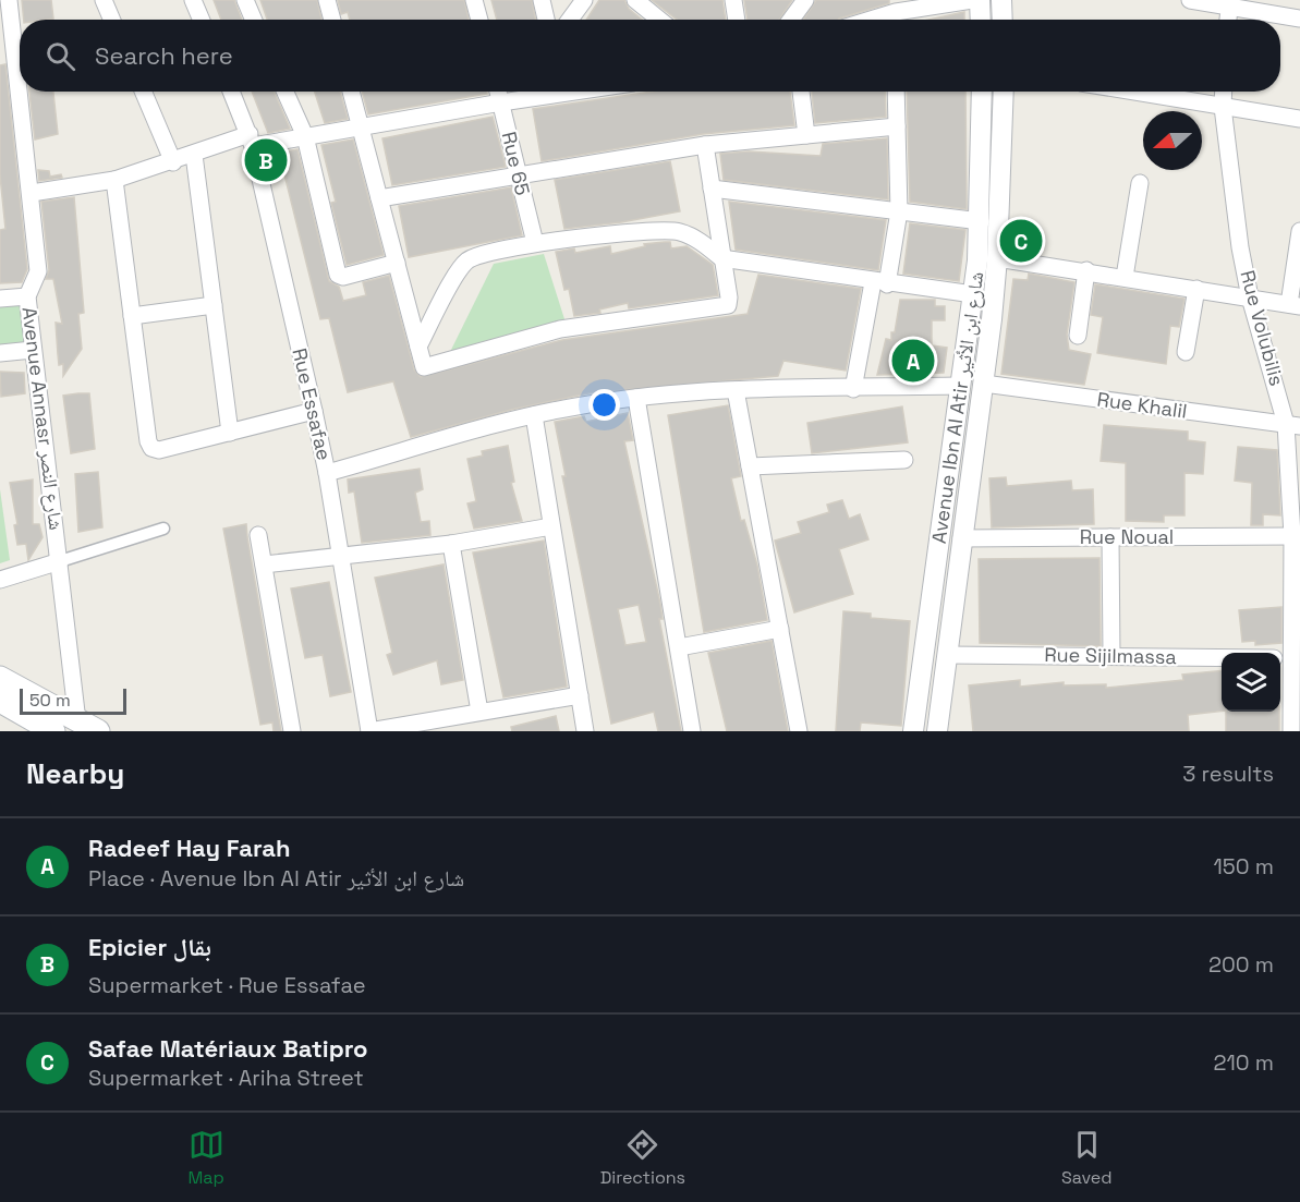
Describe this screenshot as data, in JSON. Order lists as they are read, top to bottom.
{
  "streets": {
    "street": [
      "Rue 65",
      "Rue Volubilis",
      "Rue Essafae",
      "Rue Khalil",
      "Avenue Ibn Al Atir شارع ابن الأثير",
      "Avenue Annasr شارع النصر",
      "Rue Noual",
      "Rue Sijilmassa"
    ]
  },
  "crossings": [
    ["Rue Volubilis", "Rue Khalil"],
    ["Rue Volubilis", "Rue Noual"],
    ["Rue Volubilis", "Rue Sijilmassa"],
    ["Rue Khalil", "Avenue Ibn Al Atir شارع ابن الأثير"],
    ["Avenue Ibn Al Atir شارع ابن الأثير", "Rue Noual"],
    ["Avenue Ibn Al Atir شارع ابن الأثير", "Rue Sijilmassa"]
  ],
  "scale_bar": "50 m",
  "north": "left",
  "page": {
    "search": "Search here",
    "pins": ["B", "C", "A"],
    "scale": "50 m",
    "heading": ["Nearby", "3 results"],
    "list": [
      {
        "mark": "A",
        "name": "Radeef Hay Farah",
        "note": "Place · Avenue Ibn Al Atir شارع ابن الأثير",
        "value": "150 m"
      },
      {
        "mark": "B",
        "name": "Epicier بقال",
        "note": "Supermarket · Rue Essafae",
        "value": "200 m"
      },
      {
        "mark": "C",
        "name": "Safae Matériaux Batipro",
        "note": "Supermarket · Ariha Street",
        "value": "210 m"
      }
    ],
    "nav": ["Map", "Directions", "Saved"]
  }
}
